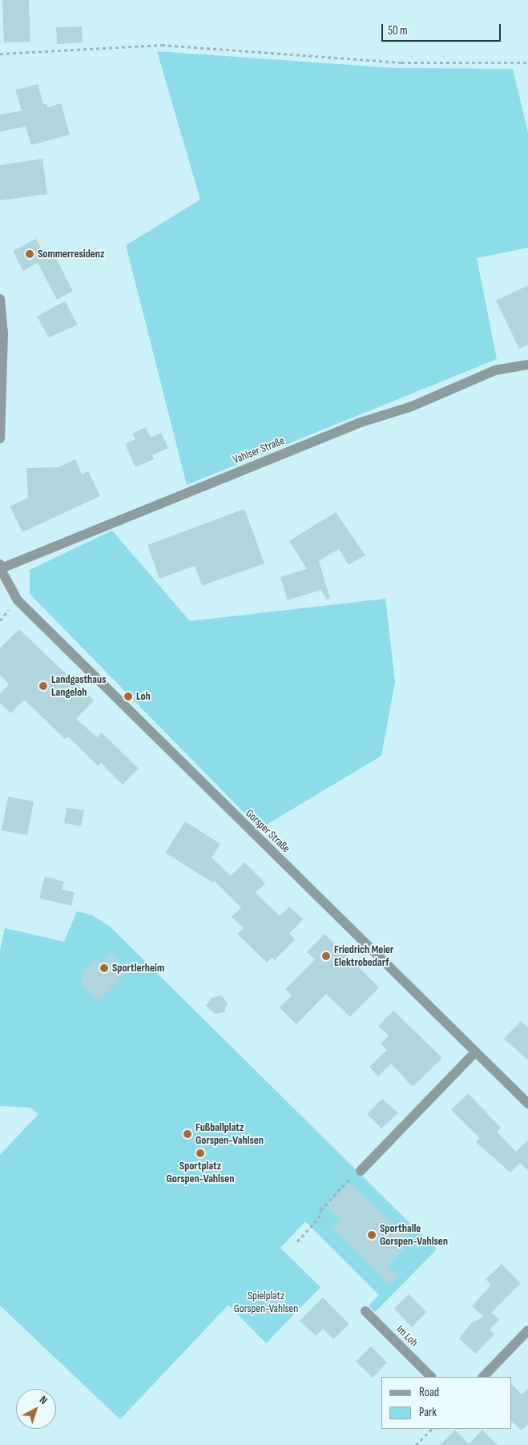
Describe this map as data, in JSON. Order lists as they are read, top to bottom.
{
  "streets": {
    "street": ["Vahlser Straße", "Gorsper Straße", "Im Loh"]
  },
  "crossings": [
    ["Vahlser Straße", "Gorsper Straße"]
  ],
  "parks": ["Spielplatz Gorspen-Vahlsen"],
  "places": [
    "Sommerresidenz",
    "Landgasthaus Langeloh",
    "Loh",
    "Friedrich Meier Elektrobedarf",
    "Sportlerheim",
    "Fußballplatz Gorspen-Vahlsen",
    "Sportplatz Gorspen-Vahlsen",
    "Sporthalle Gorspen-Vahlsen"
  ],
  "legend": ["Road", "Park"],
  "scale_bar": "50 m",
  "north": "top right"
}
